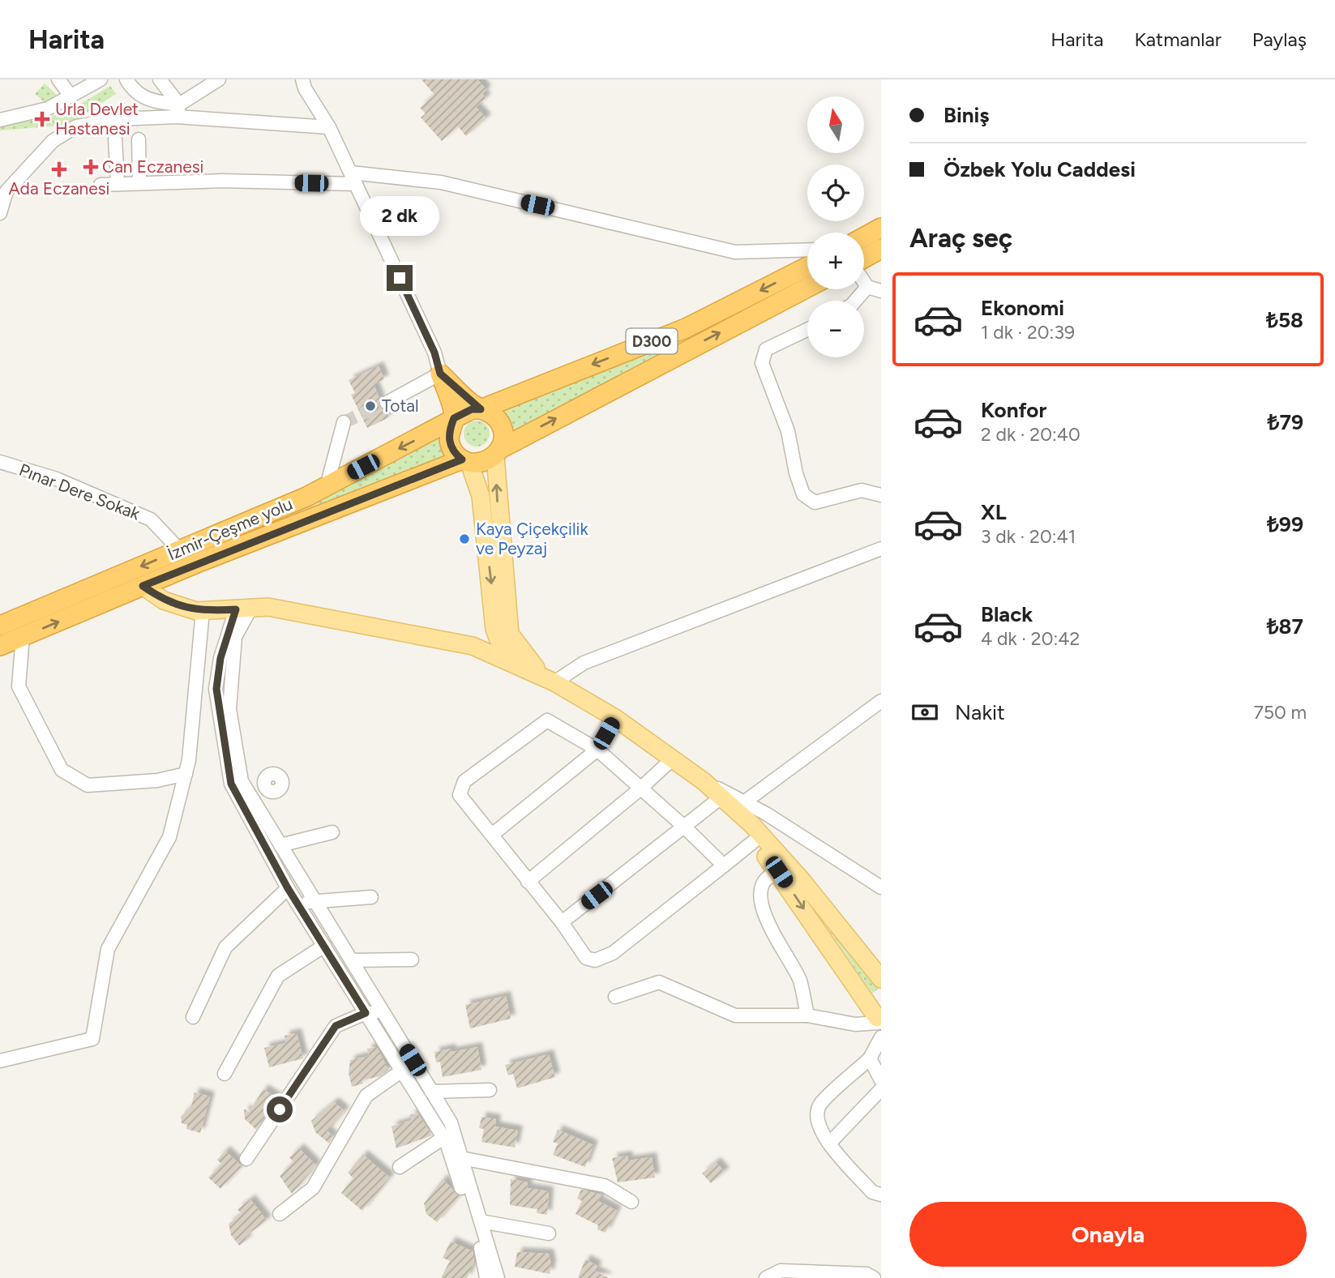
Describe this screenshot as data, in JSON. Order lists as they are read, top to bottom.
{
  "streets": {
    "highway": ["D300", "İzmir-Çeşme yolu"],
    "street": ["Pınar Dere Sokak"]
  },
  "crossings": [
    ["D300", "İzmir-Çeşme yolu"],
    ["Pınar Dere Sokak", "İzmir-Çeşme yolu"]
  ],
  "places": {
    "health": ["Urla Devlet Hastanesi", "Can Eczanesi", "Ada Eczanesi"],
    "other": ["Total", "Kaya Çiçekçilik ve Peyzaj"]
  },
  "north": "top",
  "page": {
    "header": "Harita",
    "nav": ["Harita", "Katmanlar", "Paylaş"],
    "banner": ["Biniş", "Özbek Yolu Caddesi"],
    "map_buttons": ["+", "−"],
    "bubble": "2 dk",
    "heading": "Araç seç",
    "list": [
      {
        "name": "Ekonomi",
        "note": "1 dk · 20:39",
        "value": "₺58"
      },
      {
        "name": "Konfor",
        "note": "2 dk · 20:40",
        "value": "₺79"
      },
      {
        "name": "XL",
        "note": "3 dk · 20:41",
        "value": "₺99"
      },
      {
        "name": "Black",
        "note": "4 dk · 20:42",
        "value": "₺87"
      }
    ],
    "pay": ["Nakit", "750 m"],
    "buttons": "Onayla"
  }
}
